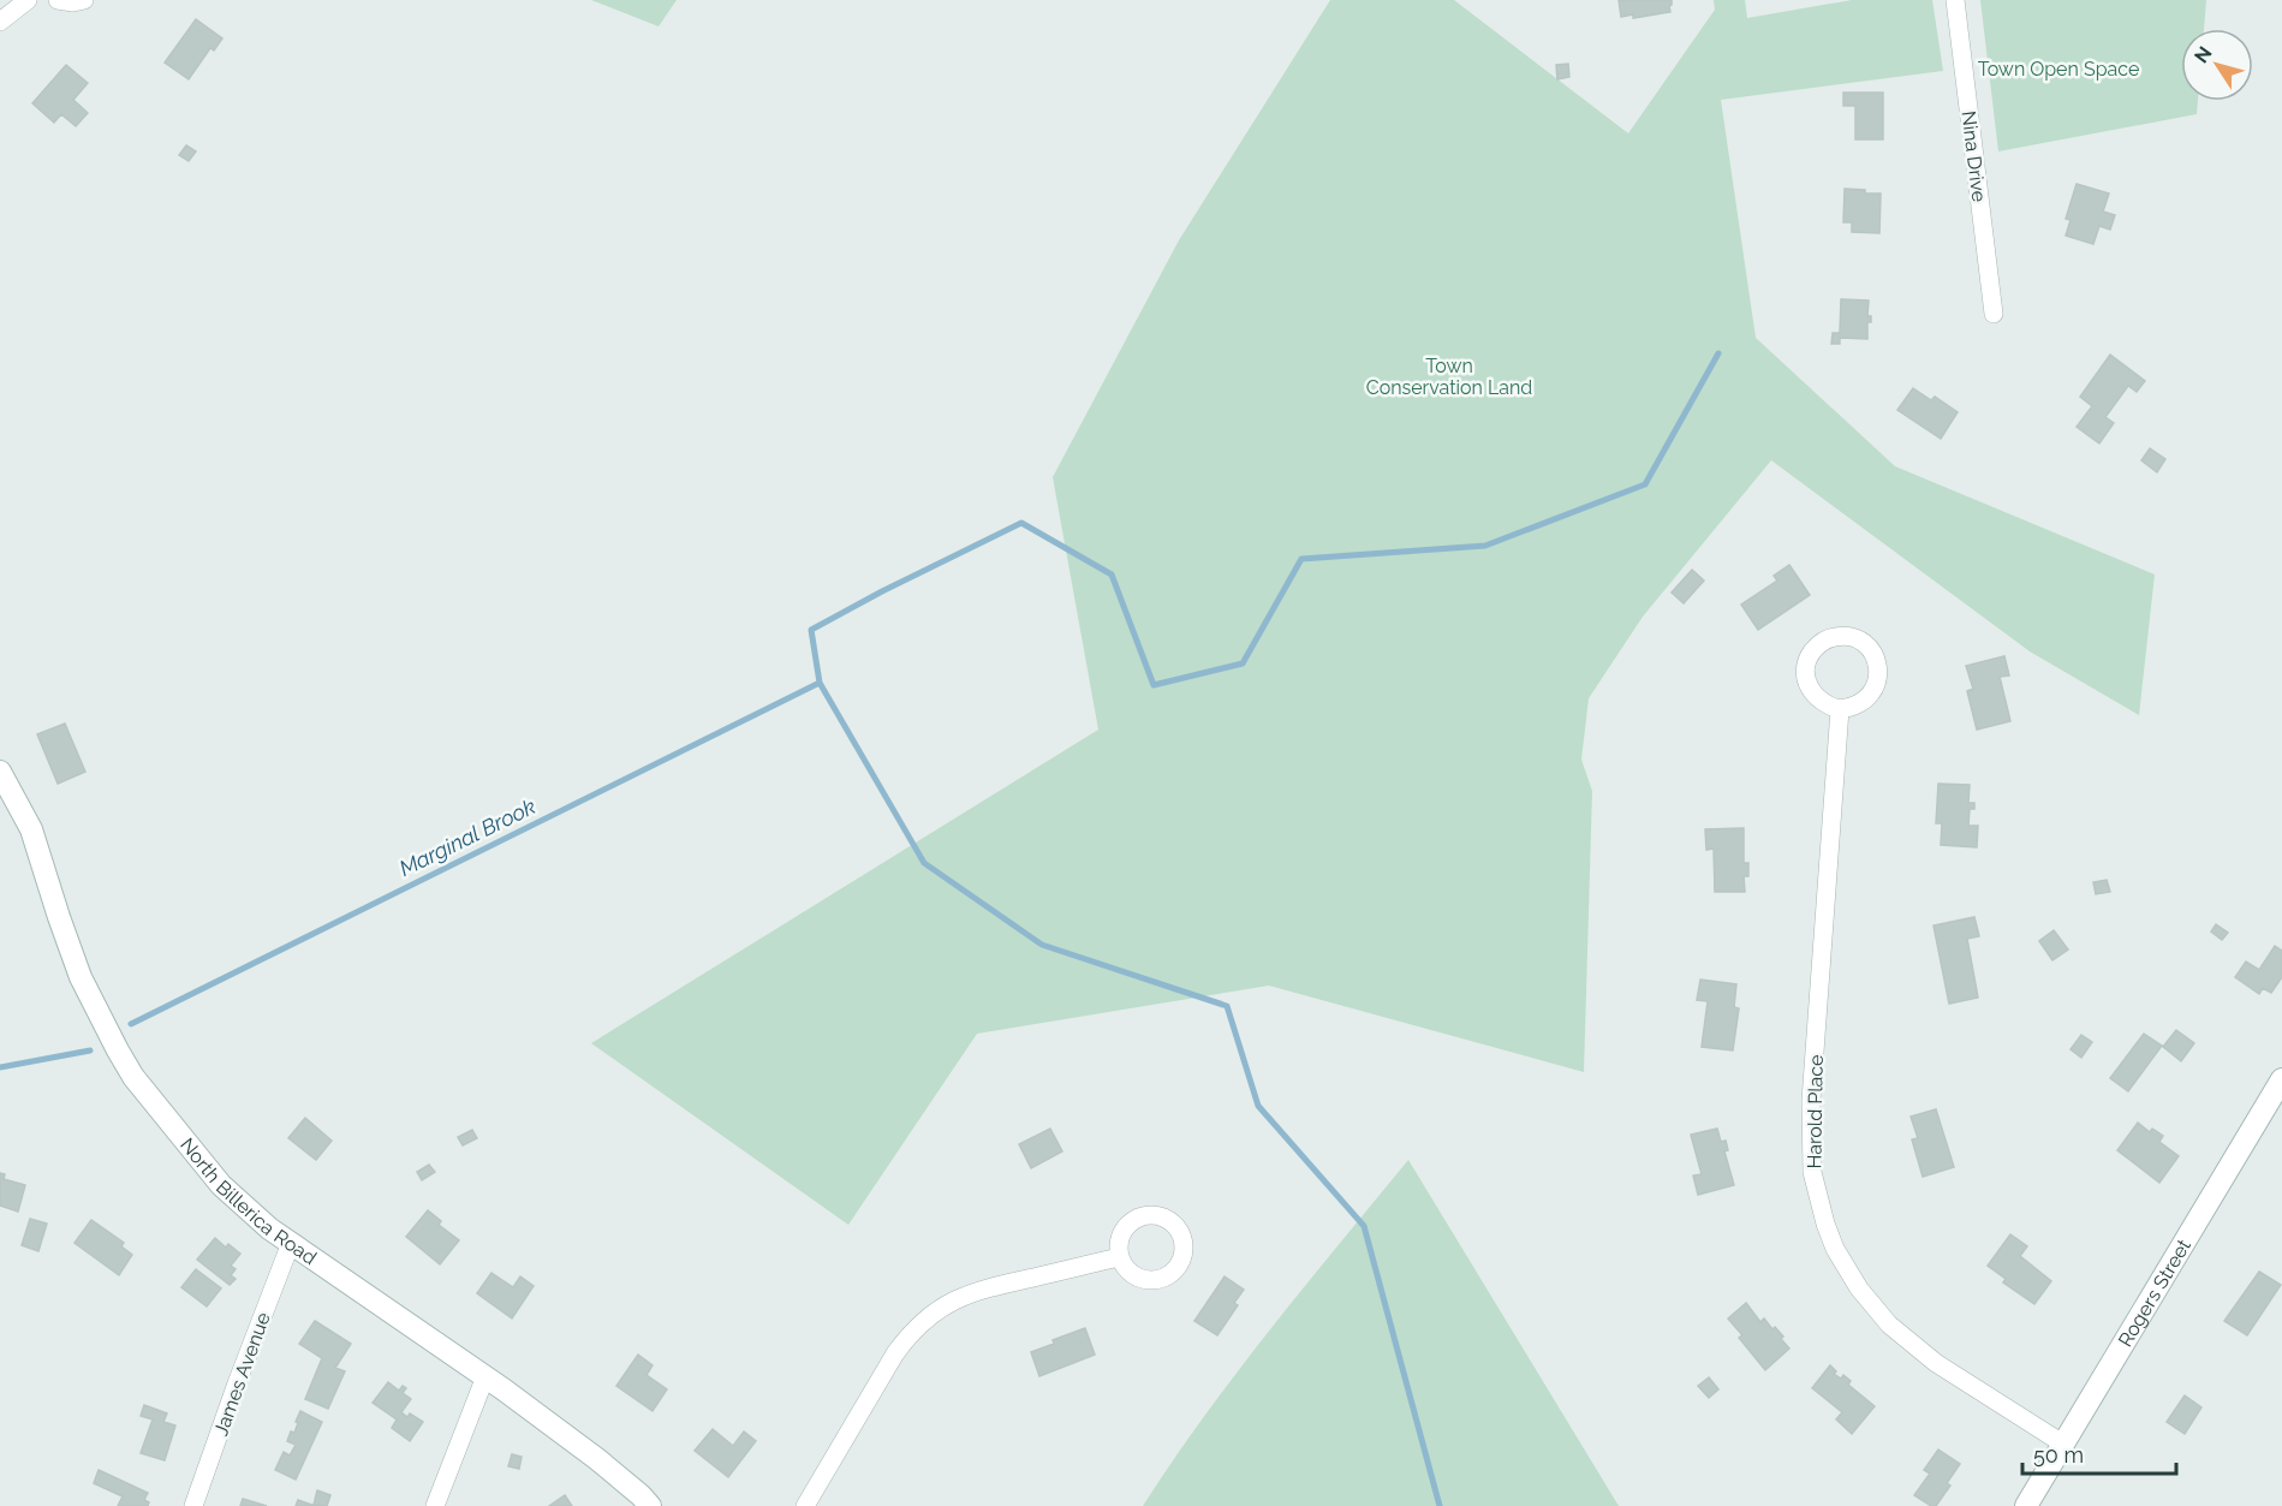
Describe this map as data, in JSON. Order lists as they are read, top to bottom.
{
  "streets": {
    "main road": ["North Billerica Road", "Rogers Street"],
    "street": ["Nina Drive", "Harold Place", "James Avenue"]
  },
  "crossings": [
    ["Harold Place", "Rogers Street"],
    ["North Billerica Road", "James Avenue"]
  ],
  "water": ["Marginal Brook"],
  "parks": ["Town Open Space", "Town Conservation Land"],
  "scale_bar": "50 m",
  "north": "top left"
}
